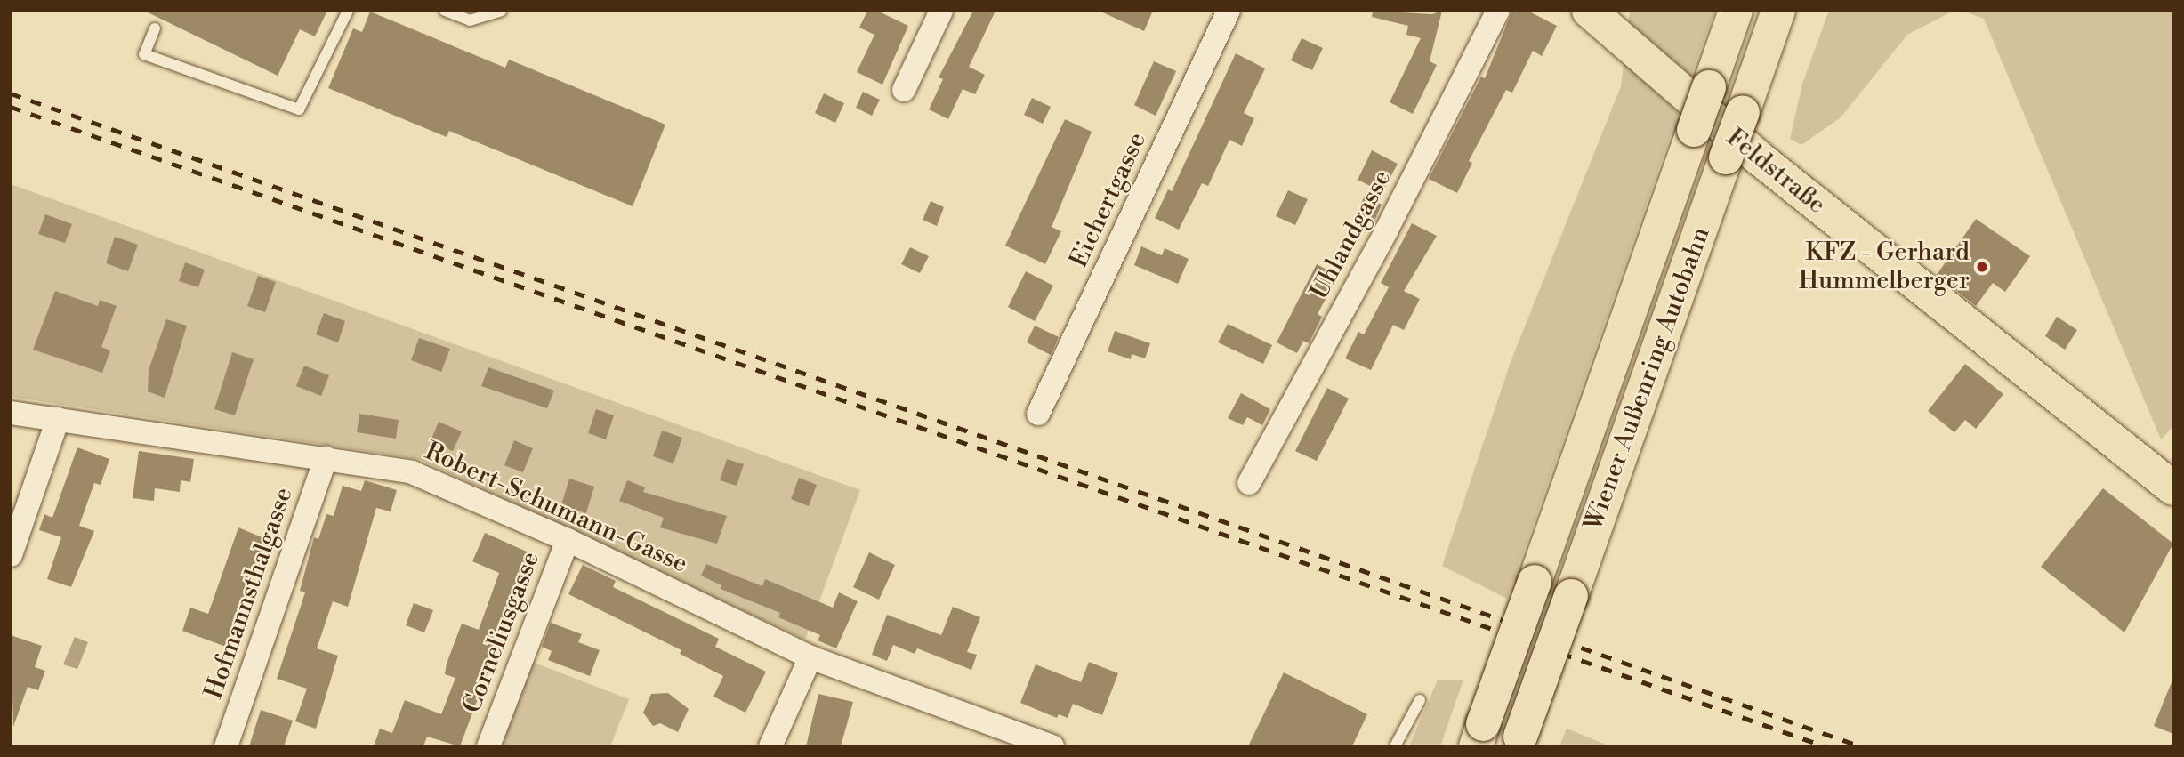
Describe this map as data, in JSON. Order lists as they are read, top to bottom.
{
  "streets": {
    "main road": ["Feldstraße", "Wiener Außenring Autobahn"],
    "street": [
      "Eichertgasse",
      "Uhlandgasse",
      "Robert-Schumann-Gasse",
      "Hofmannsthalgasse",
      "Corneliusgasse"
    ]
  },
  "crossings": [
    ["Robert-Schumann-Gasse", "Hofmannsthalgasse"],
    ["Robert-Schumann-Gasse", "Corneliusgasse"]
  ],
  "places": ["KFZ - Gerhard Hummelberger"]
}
